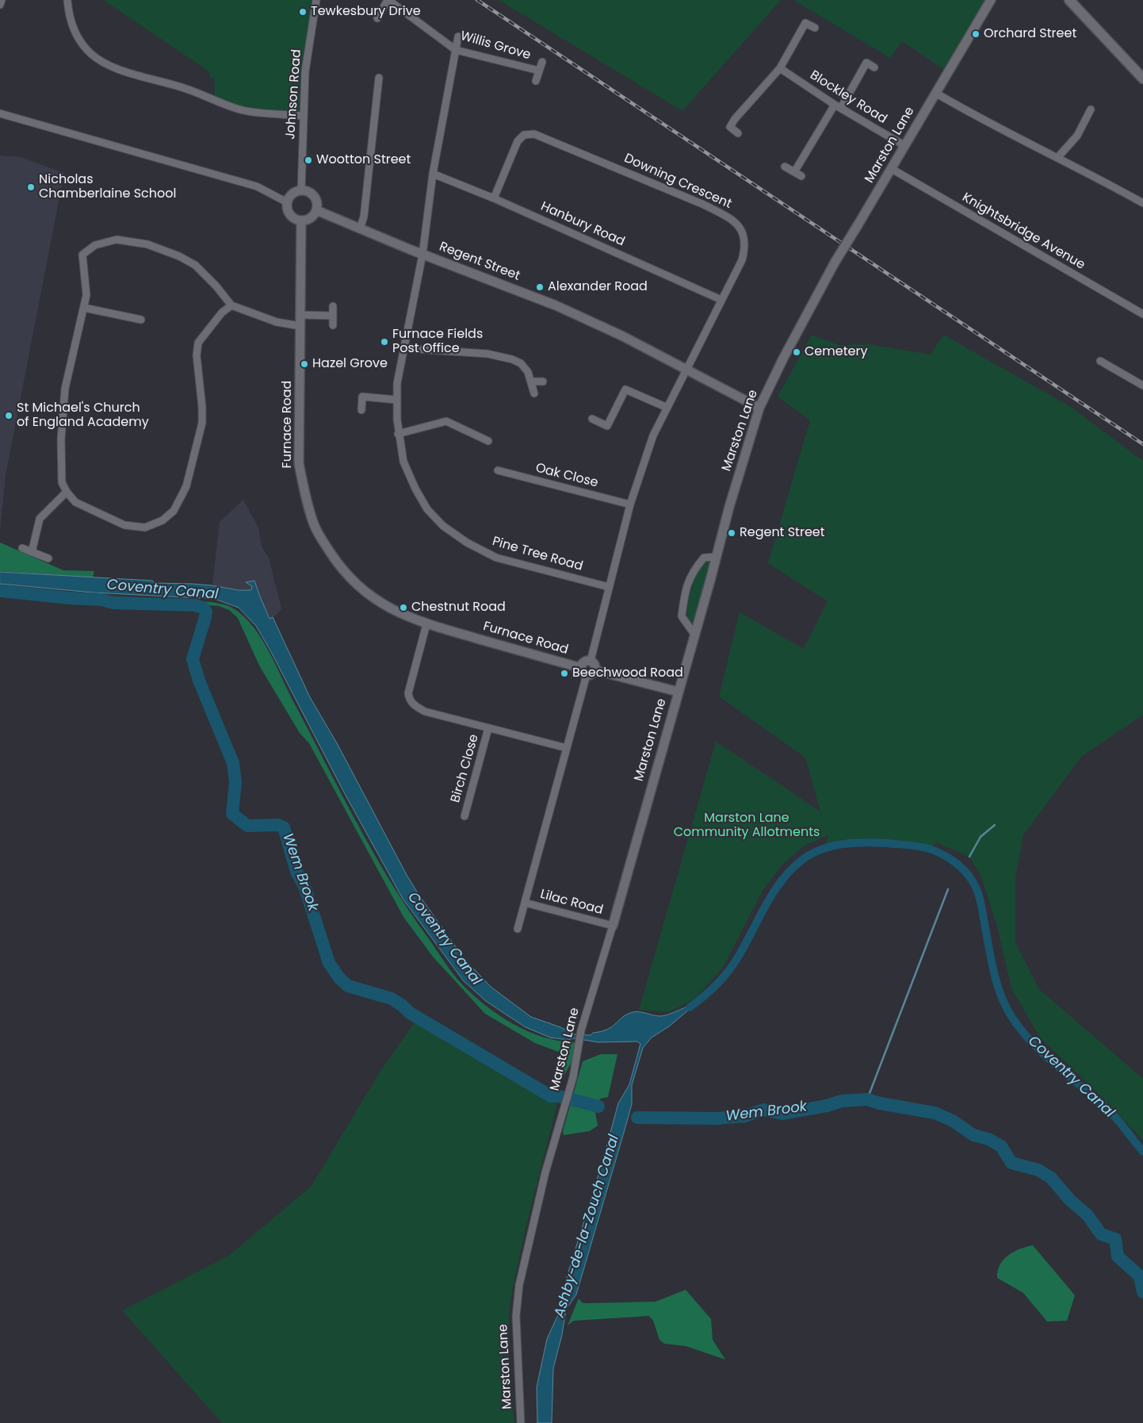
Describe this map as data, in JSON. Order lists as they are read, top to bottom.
{
  "streets": {
    "street": [
      "Willis Grove",
      "Johnson Road",
      "Blockley Road",
      "Marston Lane",
      "Downing Crescent",
      "Hanbury Road",
      "Knightsbridge Avenue",
      "Regent Street",
      "Furnace Road",
      "Oak Close",
      "Pine Tree Road",
      "Birch Close",
      "Lilac Road"
    ]
  },
  "crossings": [
    ["Johnson Road", "Regent Street"],
    ["Johnson Road", "Furnace Road"],
    ["Blockley Road", "Marston Lane"],
    ["Marston Lane", "Knightsbridge Avenue"],
    ["Marston Lane", "Regent Street"],
    ["Marston Lane", "Lilac Road"],
    ["Downing Crescent", "Hanbury Road"],
    ["Downing Crescent", "Regent Street"],
    ["Regent Street", "Furnace Road"],
    ["Regent Street", "Pine Tree Road"]
  ],
  "water": ["Coventry Canal", "Wem Brook", "Ashby-de-la-Zouch Canal"],
  "parks": ["Marston Lane Community Allotments"],
  "places": [
    "Tewkesbury Drive",
    "Orchard Street",
    "Wootton Street",
    "Nicholas Chamberlaine School",
    "Alexander Road",
    "Furnace Fields Post Office",
    "Cemetery",
    "Hazel Grove",
    "St Michael's Church of England Academy",
    "Regent Street",
    "Chestnut Road",
    "Beechwood Road"
  ]
}
